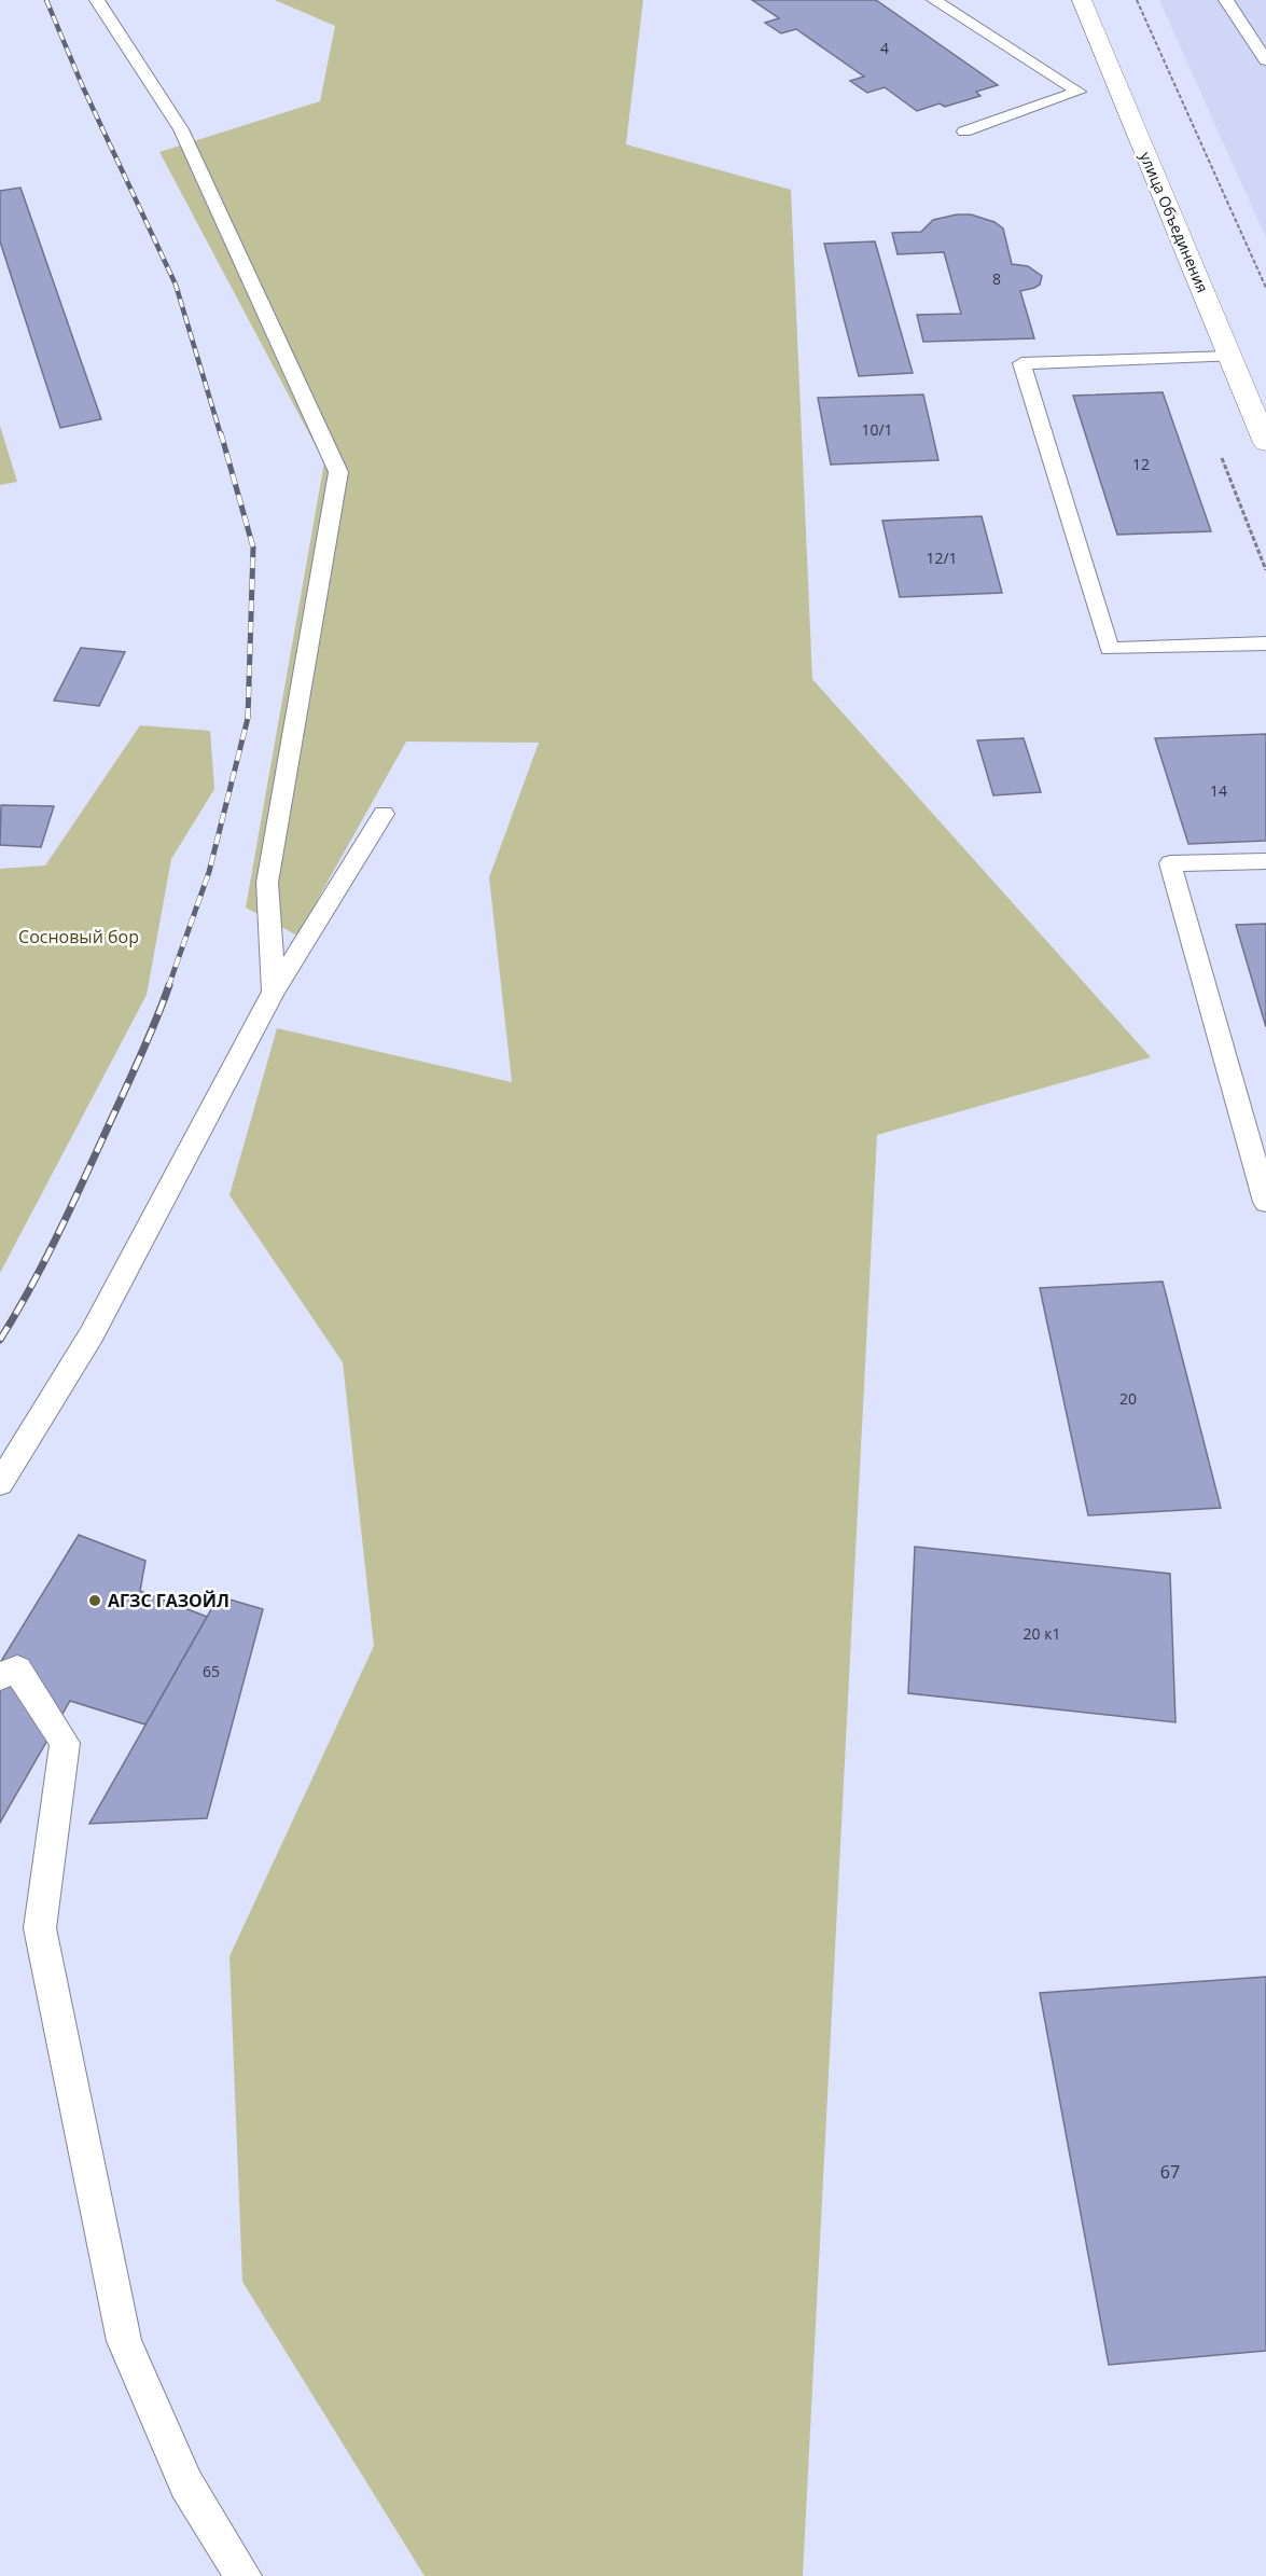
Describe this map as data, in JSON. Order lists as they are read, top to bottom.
{
  "streets": {
    "main road": ["улица Объединения"]
  },
  "parks": ["Сосновый бор"],
  "places": ["АГЗС ГАЗОЙЛ"],
  "house_numbers": [
    "4",
    "8",
    "10/1",
    "12",
    "12/1",
    "14",
    "20",
    "20 к1",
    "65",
    "67"
  ]
}
